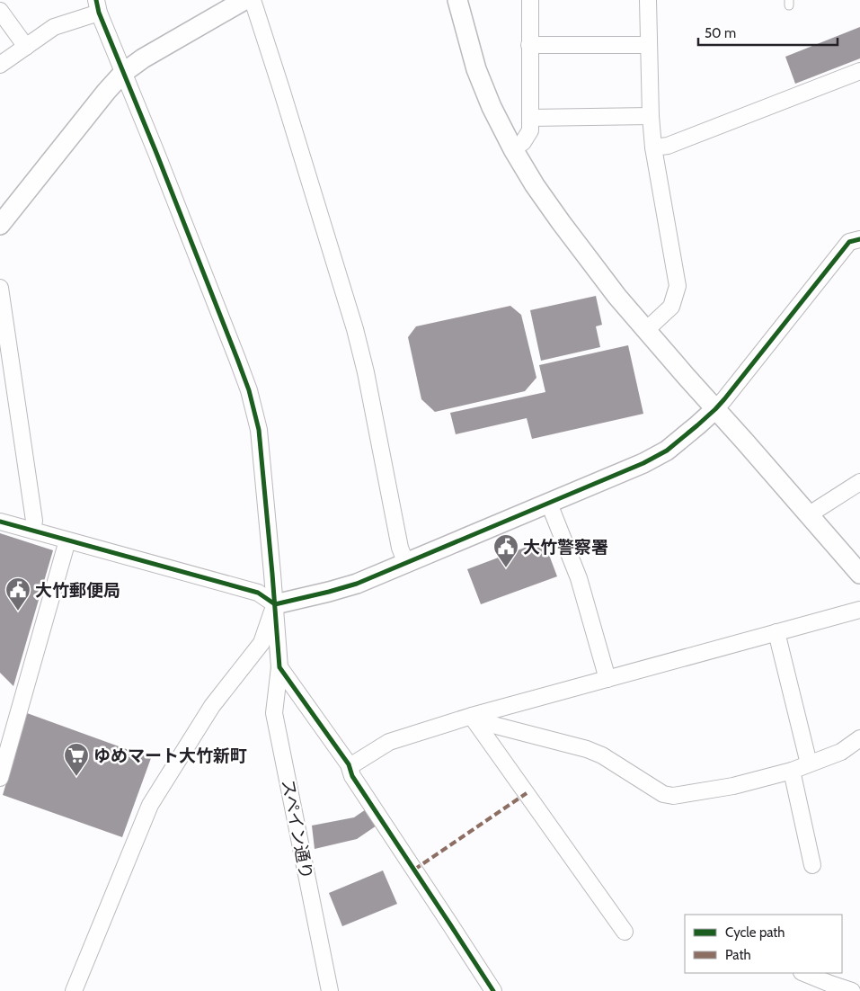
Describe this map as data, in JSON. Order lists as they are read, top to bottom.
{
  "streets": {
    "street": ["スペイン通り"]
  },
  "places": {
    "public building": ["大竹警察署", "大竹郵便局"],
    "supermarket": ["ゆめマート大竹新町"]
  },
  "legend": ["Cycle path", "Path"],
  "scale_bar": "50 m"
}
